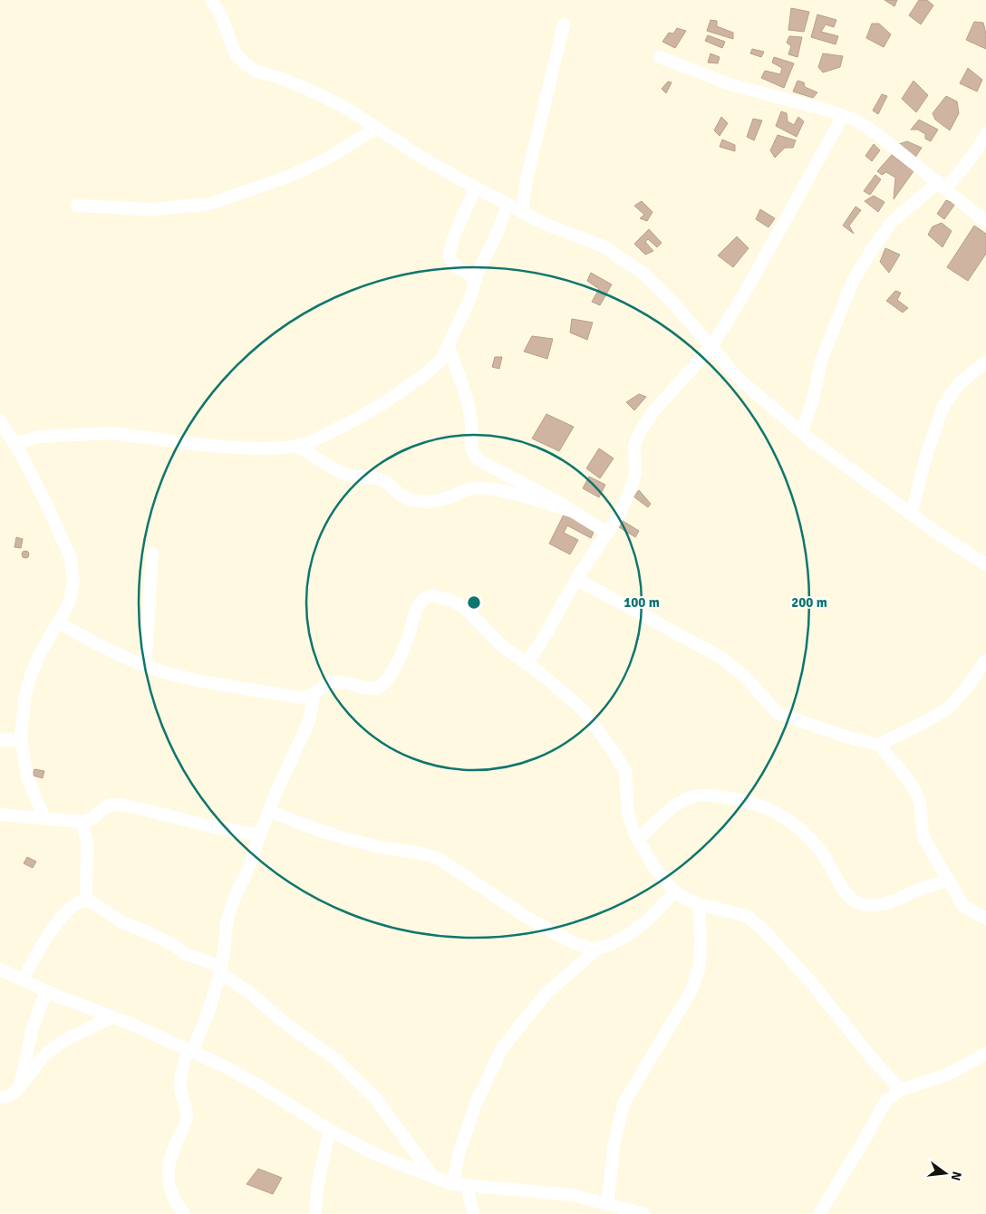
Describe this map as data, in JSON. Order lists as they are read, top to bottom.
{
  "north": "right",
  "rings": ["100 m", "200 m"]
}
